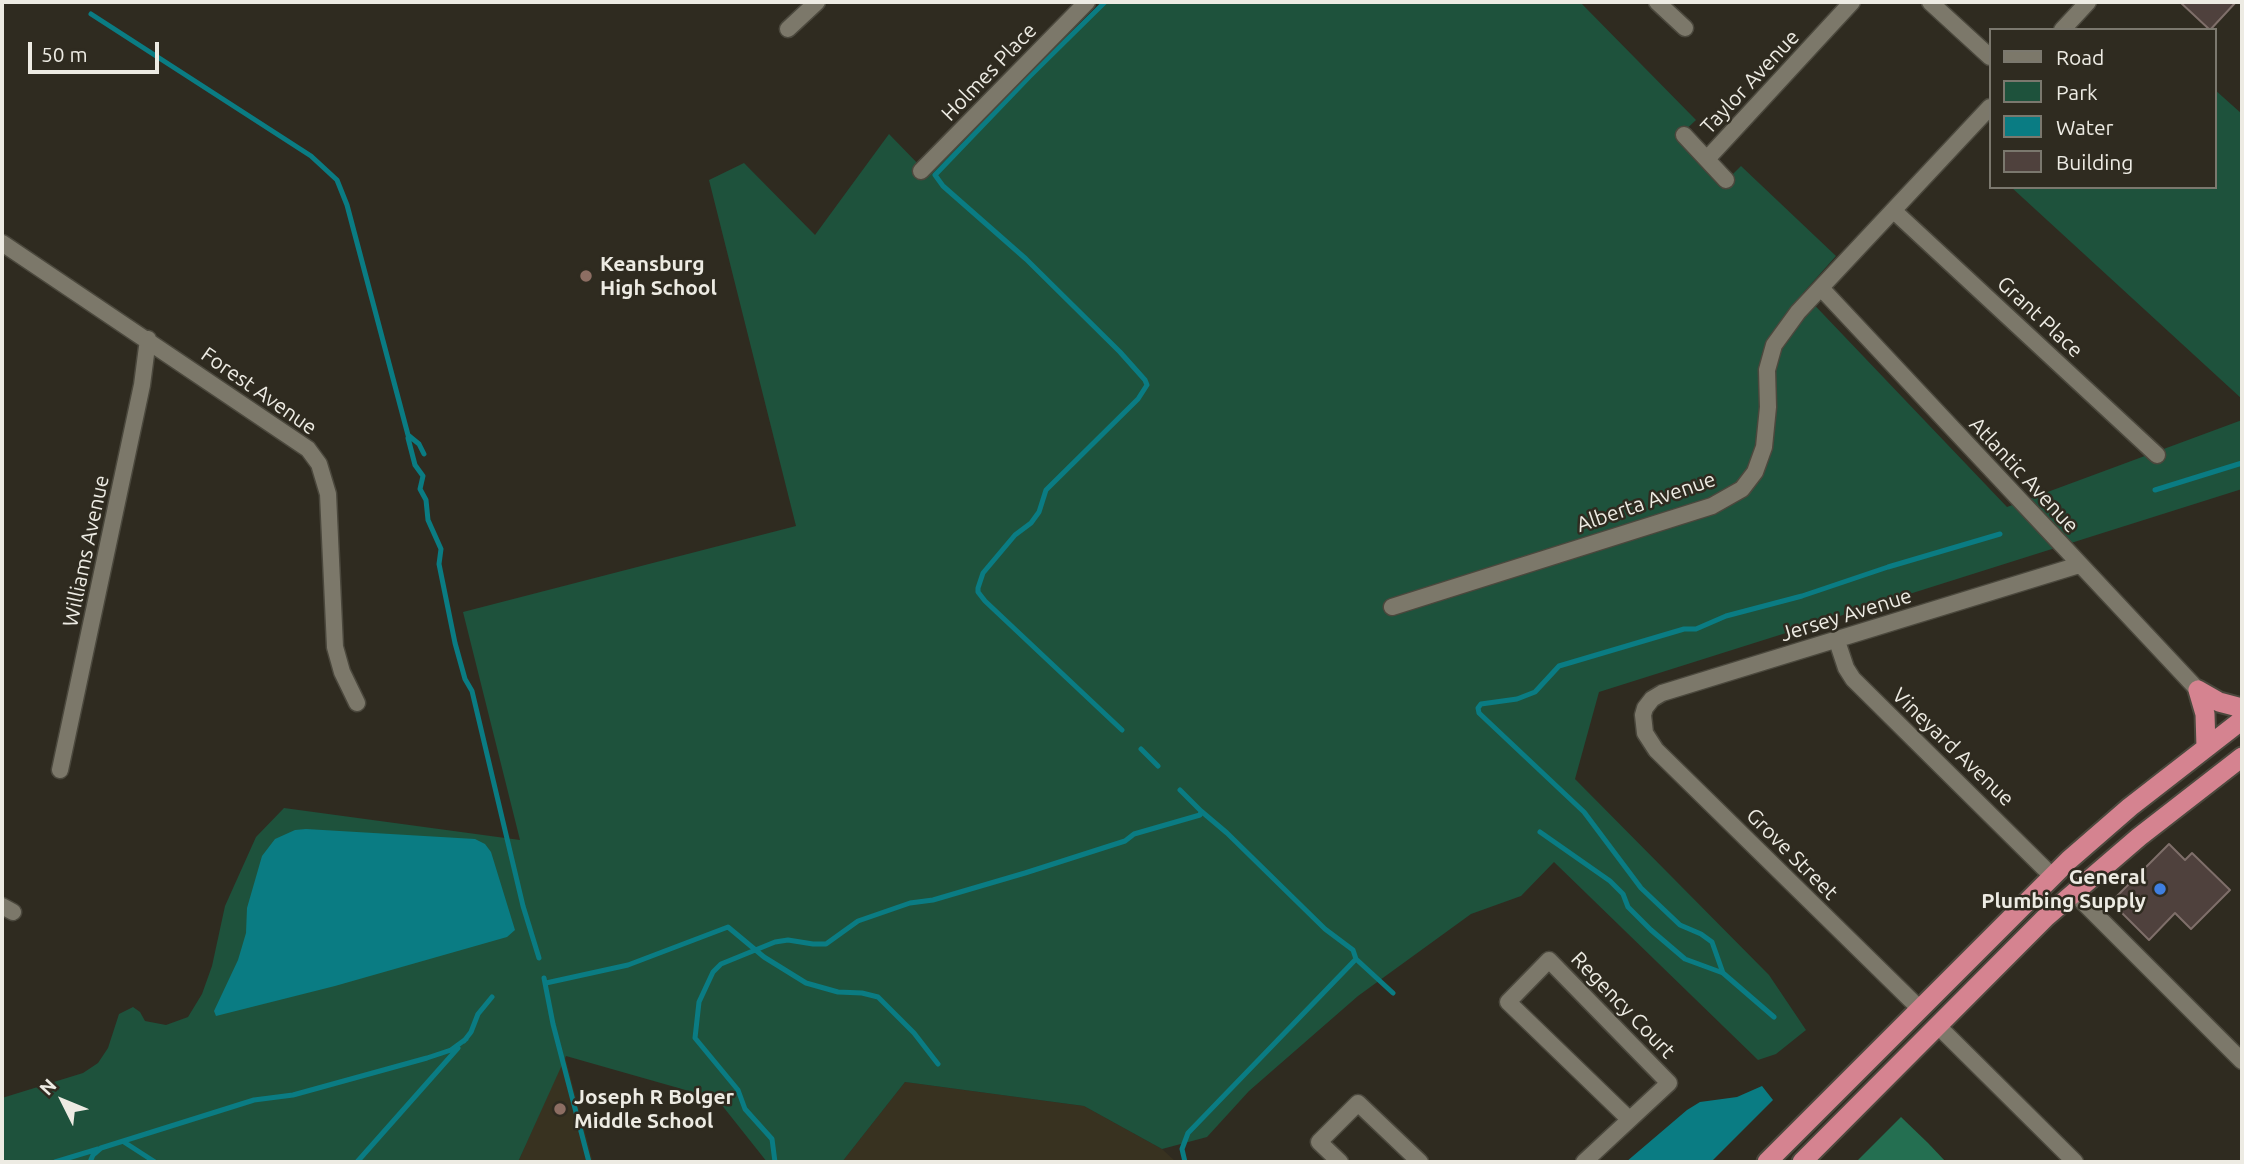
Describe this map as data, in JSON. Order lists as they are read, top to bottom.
{
  "streets": {
    "street": [
      "Holmes Place",
      "Taylor Avenue",
      "Grant Place",
      "Forest Avenue",
      "Atlantic Avenue",
      "Alberta Avenue",
      "Williams Avenue",
      "Jersey Avenue",
      "Vineyard Avenue",
      "Grove Street",
      "Regency Court"
    ]
  },
  "crossings": [
    ["Grant Place", "Alberta Avenue"],
    ["Forest Avenue", "Williams Avenue"],
    ["Atlantic Avenue", "Alberta Avenue"],
    ["Atlantic Avenue", "Jersey Avenue"],
    ["Jersey Avenue", "Vineyard Avenue"],
    ["Jersey Avenue", "Grove Street"]
  ],
  "places": ["Keansburg High School", "General Plumbing Supply", "Joseph R Bolger Middle School"],
  "legend": [
    "Road",
    "Park",
    "Water",
    "Building"
  ],
  "scale_bar": "50 m",
  "north": "top left"
}
